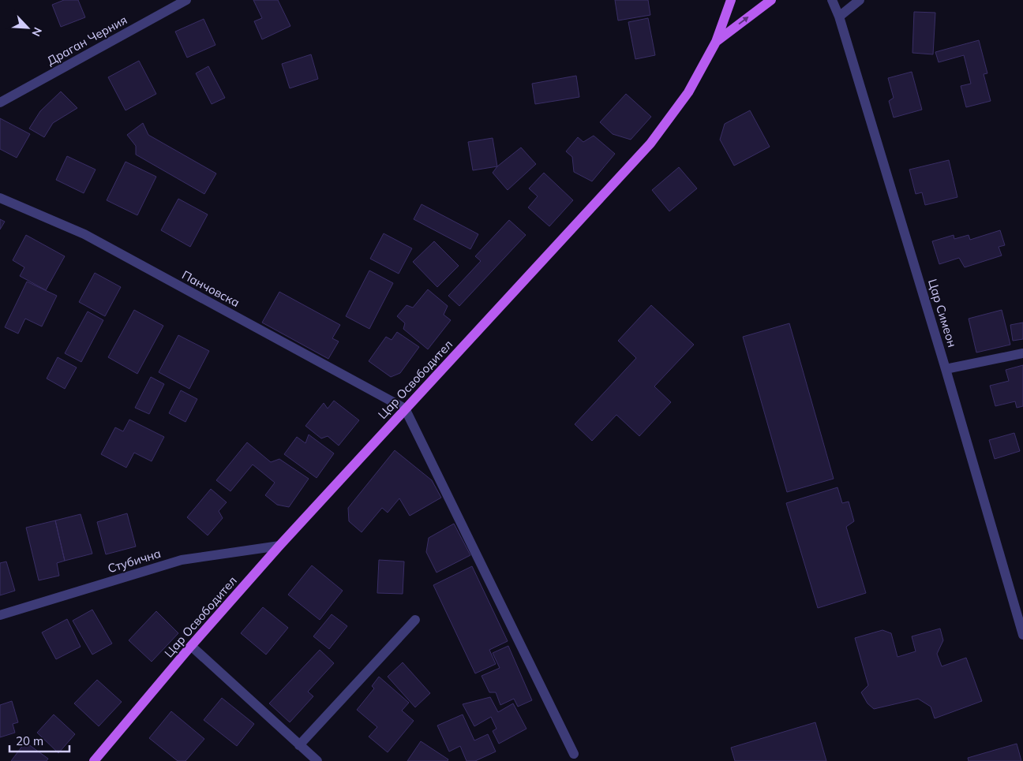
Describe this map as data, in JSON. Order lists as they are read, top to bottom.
{
  "streets": {
    "main road": ["Цар Освободител"],
    "street": [
      "Драган Черния",
      "Панчовска",
      "Цар Симеон",
      "Стубична"
    ]
  },
  "crossings": [
    ["Панчовска", "Цар Освободител"],
    ["Цар Освободител", "Стубична"]
  ],
  "scale_bar": "20 m",
  "north": "bottom right"
}
